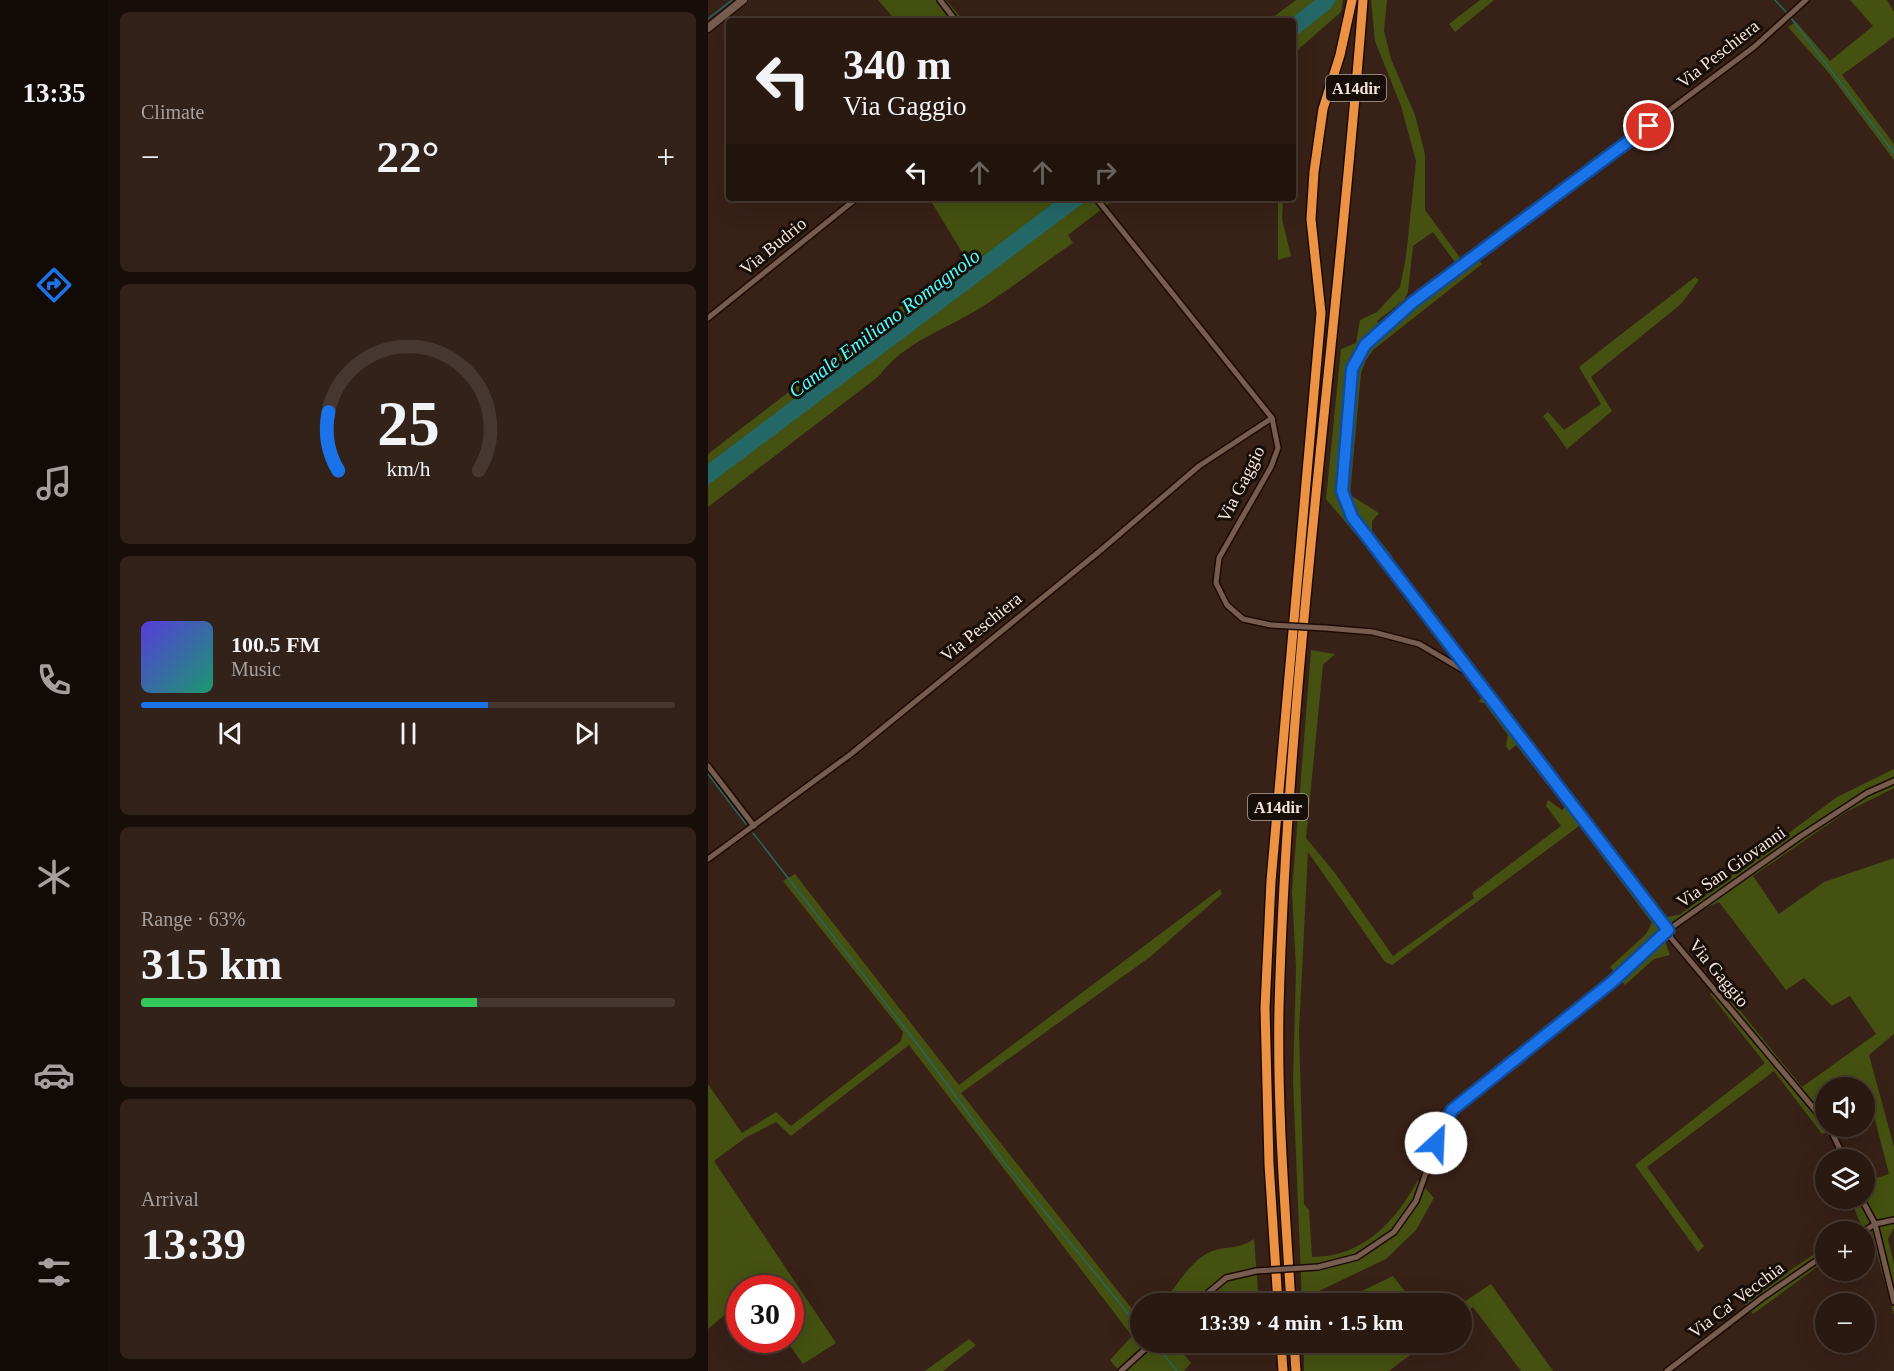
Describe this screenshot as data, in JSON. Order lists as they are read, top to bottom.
{
  "streets": {
    "highway": ["A14dir"],
    "street": [
      "Via Peschiera",
      "Via Budrio",
      "Via Gaggio",
      "Via San Giovanni",
      "Via Ca' Vecchia"
    ]
  },
  "crossings": [
    ["Via Peschiera", "Via Gaggio"],
    ["Via Gaggio", "Via San Giovanni"]
  ],
  "water": ["Canale Emiliano Romagnolo"],
  "page": {
    "tabs": "13:35",
    "tile": [
      "Climate",
      ["Range · 63%", "315 km"],
      ["Arrival", "13:39"]
    ],
    "turn": ["340 m", "Via Gaggio"],
    "heat": ["−", "22°", "+"],
    "song": ["100.5 FM", "Music"],
    "map_buttons": ["+", "−"],
    "limit": "30",
    "trip": "13:39 · 4 min · 1.5 km",
    "gauge": ["25", "km/h"]
  }
}
